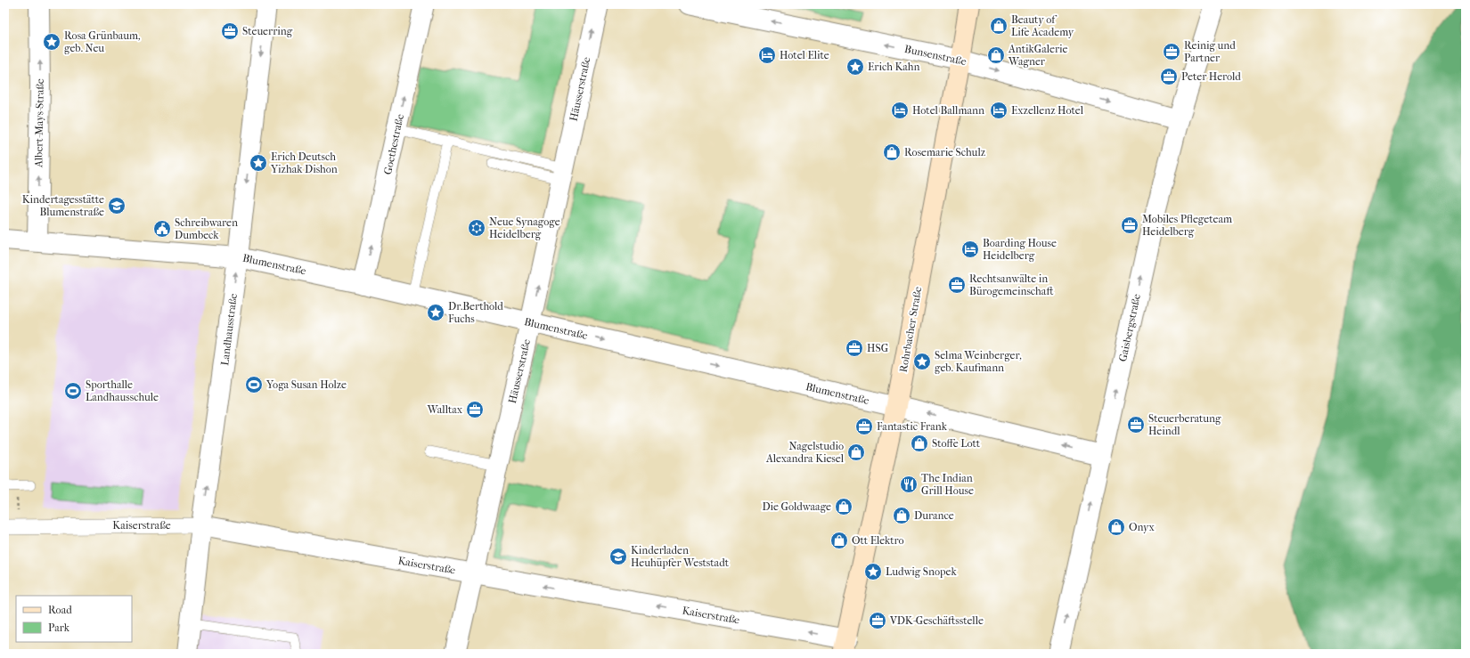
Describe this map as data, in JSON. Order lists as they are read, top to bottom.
{
  "streets": {
    "main road": ["Rohrbacher Straße"],
    "street": [
      "Bunsenstraße",
      "Häusserstraße",
      "Albert-Mays-Straße",
      "Goethestraße",
      "Blumenstraße",
      "Gaisbergstraße",
      "Landhausstraße",
      "Kaiserstraße"
    ]
  },
  "crossings": [
    ["Bunsenstraße", "Gaisbergstraße"],
    ["Bunsenstraße", "Rohrbacher Straße"],
    ["Häusserstraße", "Blumenstraße"],
    ["Häusserstraße", "Kaiserstraße"],
    ["Albert-Mays-Straße", "Blumenstraße"],
    ["Goethestraße", "Blumenstraße"],
    ["Blumenstraße", "Gaisbergstraße"],
    ["Blumenstraße", "Landhausstraße"],
    ["Blumenstraße", "Rohrbacher Straße"],
    ["Landhausstraße", "Kaiserstraße"],
    ["Rohrbacher Straße", "Kaiserstraße"]
  ],
  "one_way": [
    "Häusserstraße",
    "Albert-Mays-Straße",
    "Goethestraße",
    "Gaisbergstraße",
    "Kaiserstraße"
  ],
  "places": {
    "shop": [
      "Beauty of Life Academy",
      "AntikGalerie Wagner",
      "Rosemarie Schulz",
      "Stoffe Lott",
      "Nagelstudio Alexandra Kiesel",
      "Die Goldwaage",
      "Durance",
      "Onyx",
      "Ott Elektro"
    ],
    "office": [
      "Steuerring",
      "Reinig und Partner",
      "Peter Herold",
      "Mobiles Pflegeteam Heidelberg",
      "Rechtsanwälte in Bürogemeinschaft",
      "HSG",
      "Walltax",
      "Steuerberatung Heindl",
      "Fantastic Frank",
      "VDK-Geschäftsstelle"
    ],
    "place": [
      "Rosa Grünbaum, geb. Neu",
      "Erich Kahn",
      "Erich Deutsch Yizhak Dishon",
      "Dr.Berthold Fuchs",
      "Selma Weinberger, geb. Kaufmann",
      "Ludwig Snopek"
    ],
    "hotel": [
      "Hotel Elite",
      "Hotel Ballmann",
      "Exzellenz Hotel",
      "Boarding House Heidelberg"
    ],
    "school or university": ["Kindertagesstätte Blumenstraße", "Kinderladen Heuhüpfer Weststadt"],
    "synagogue": ["Neue Synagoge Heidelberg"],
    "public building": ["Schreibwaren Dumbeck"],
    "sports": ["Yoga Susan Holze", "Sporthalle Landhausschule"],
    "restaurant": ["The Indian Grill House"]
  },
  "legend": ["Road", "Park"]
}
